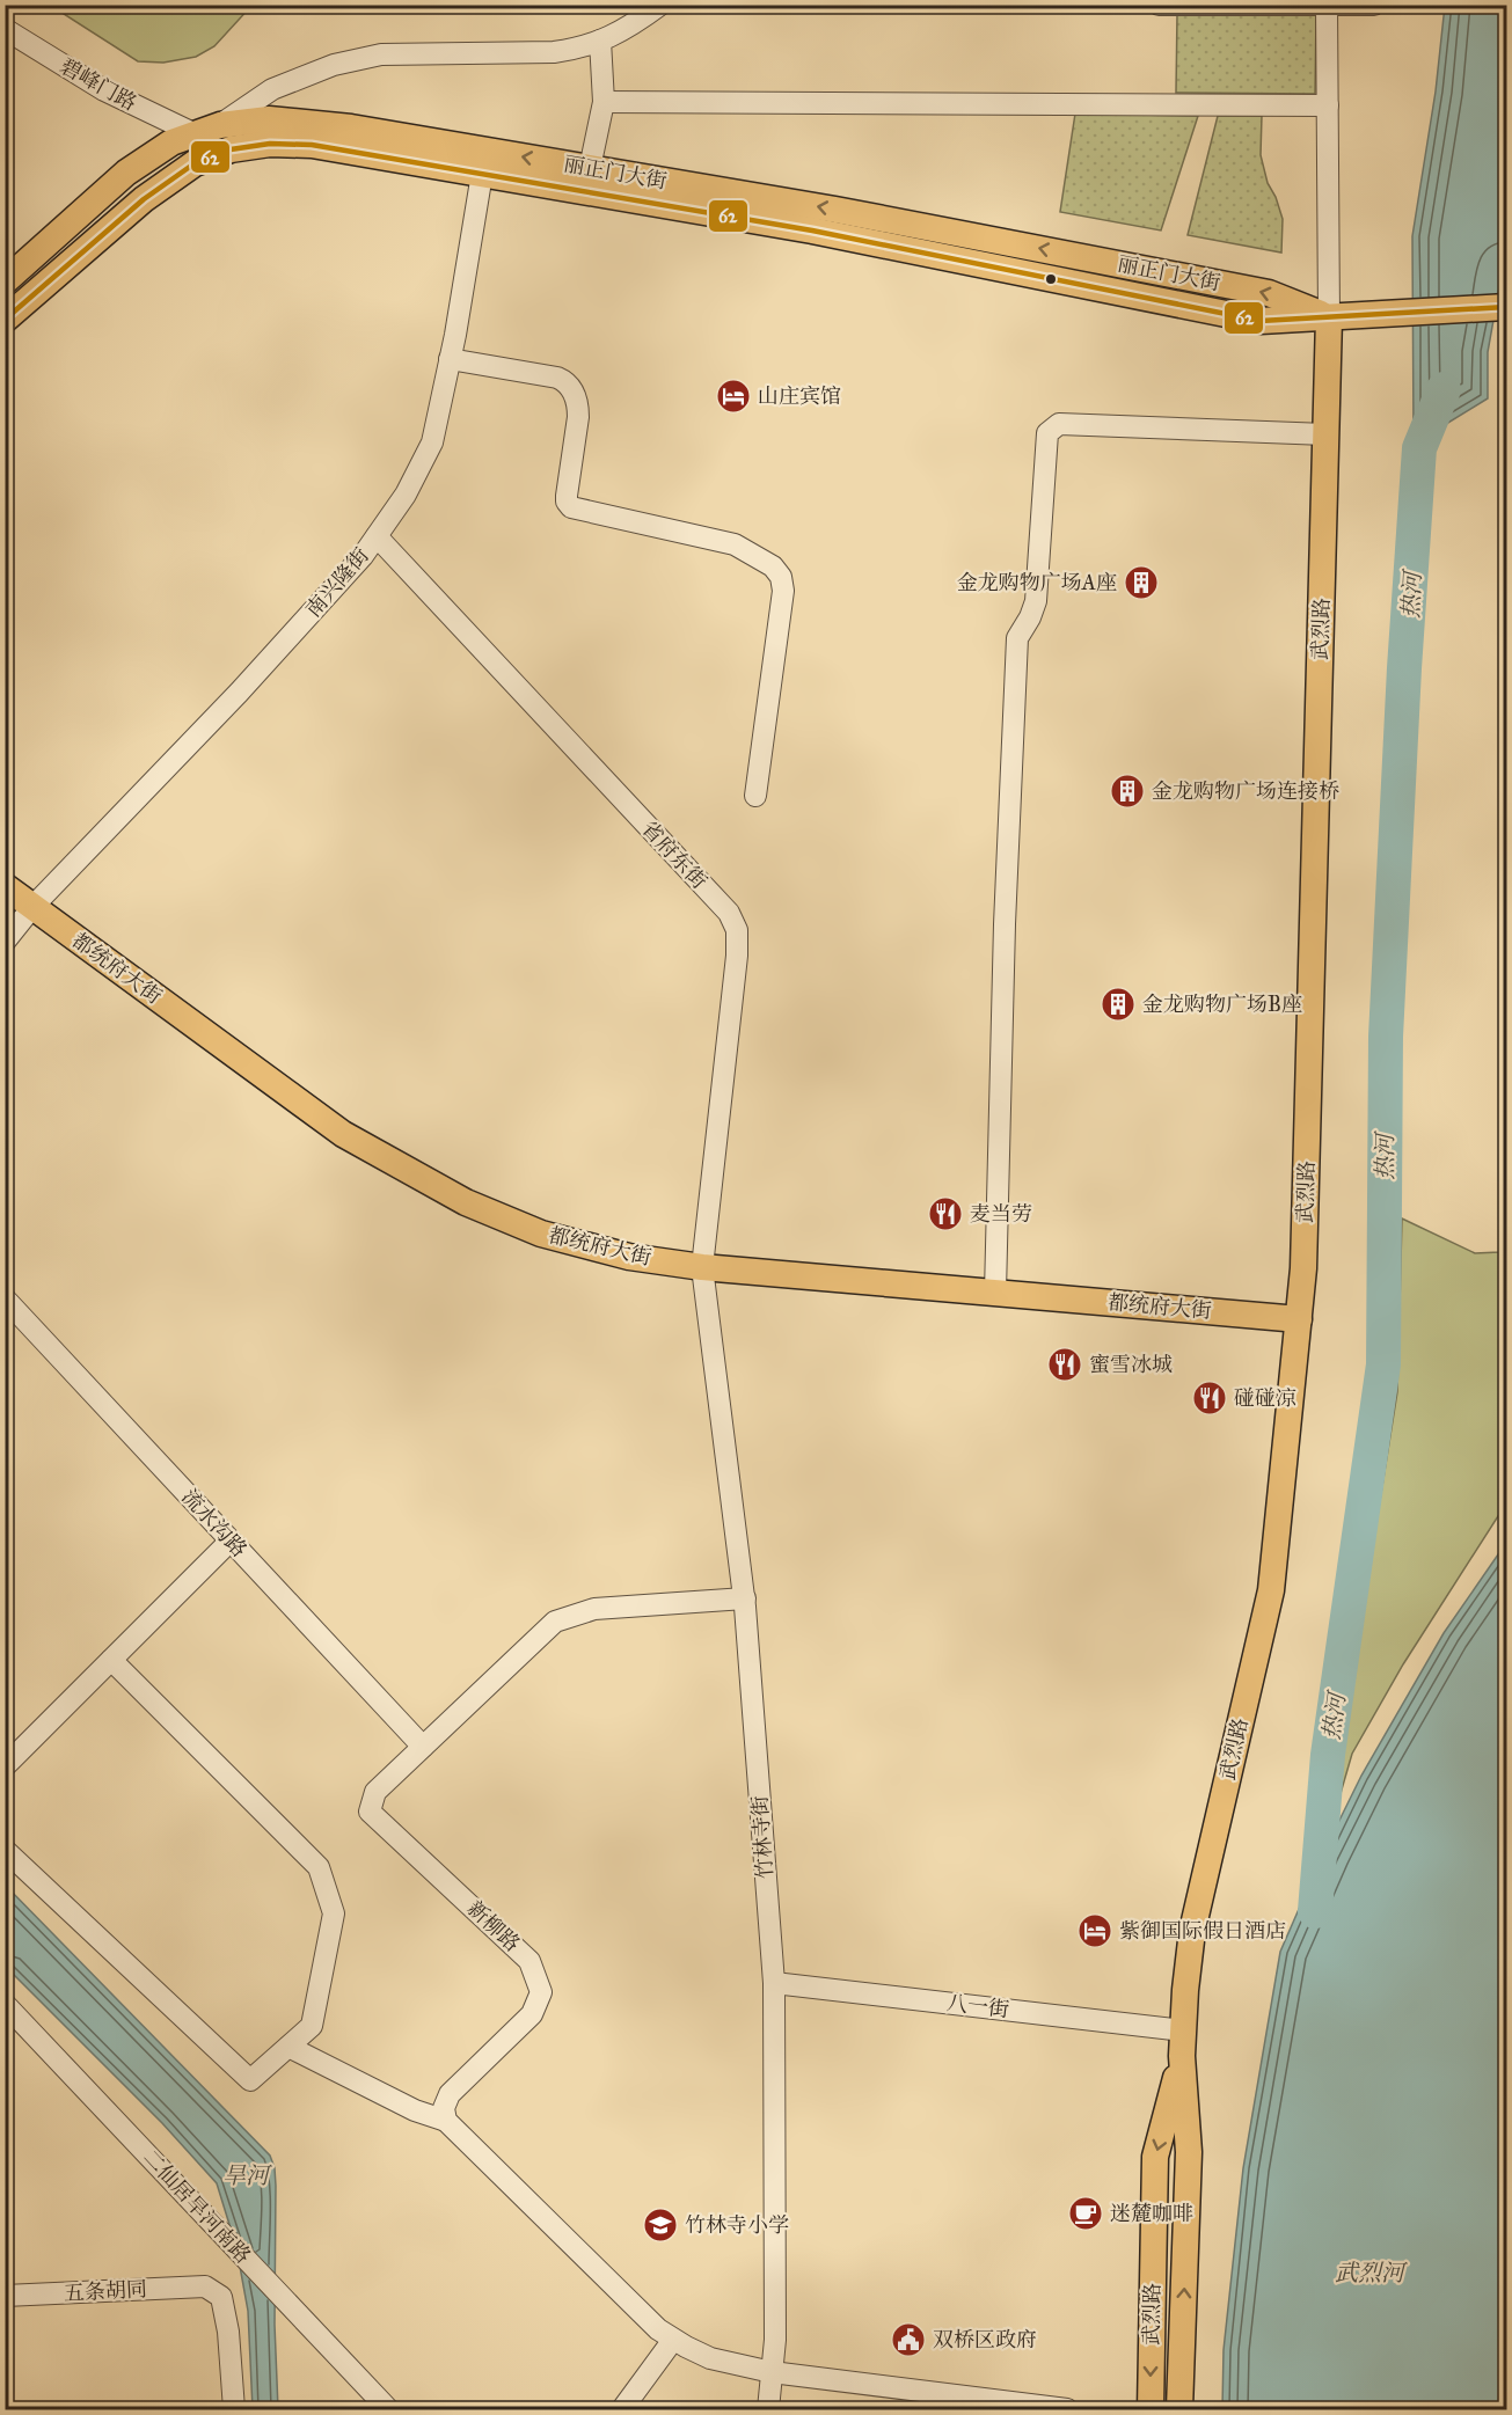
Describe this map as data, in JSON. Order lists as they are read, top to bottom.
{
  "streets": {
    "main road": ["丽正门大街", "武烈路", "都统府大街"],
    "street": [
      "碧峰门路",
      "南兴隆街",
      "省府东街",
      "流水沟路",
      "竹林寺街",
      "新柳路",
      "八一街",
      "二仙居旱河南路",
      "五条胡同"
    ]
  },
  "crossings": [
    ["碧峰门路", "丽正门大街"],
    ["丽正门大街", "南兴隆街"],
    ["丽正门大街", "武烈路"],
    ["南兴隆街", "省府东街"],
    ["南兴隆街", "都统府大街"],
    ["武烈路", "都统府大街"],
    ["武烈路", "八一街"],
    ["省府东街", "都统府大街"],
    ["省府东街", "竹林寺街"],
    ["都统府大街", "竹林寺街"],
    ["流水沟路", "新柳路"],
    ["竹林寺街", "新柳路"],
    ["竹林寺街", "八一街"]
  ],
  "water": ["热河", "旱河", "武烈河"],
  "places": {
    "hotel": ["山庄宾馆", "紫御国际假日酒店"],
    "building": ["金龙购物广场A座", "金龙购物广场连接桥", "金龙购物广场B座"],
    "restaurant": ["麦当劳", "蜜雪冰城", "碰碰凉"],
    "cafe": ["迷麓咖啡"],
    "school or university": ["竹林寺小学"],
    "public building": ["双桥区政府"]
  },
  "lines": ["transit line 62"]
}
